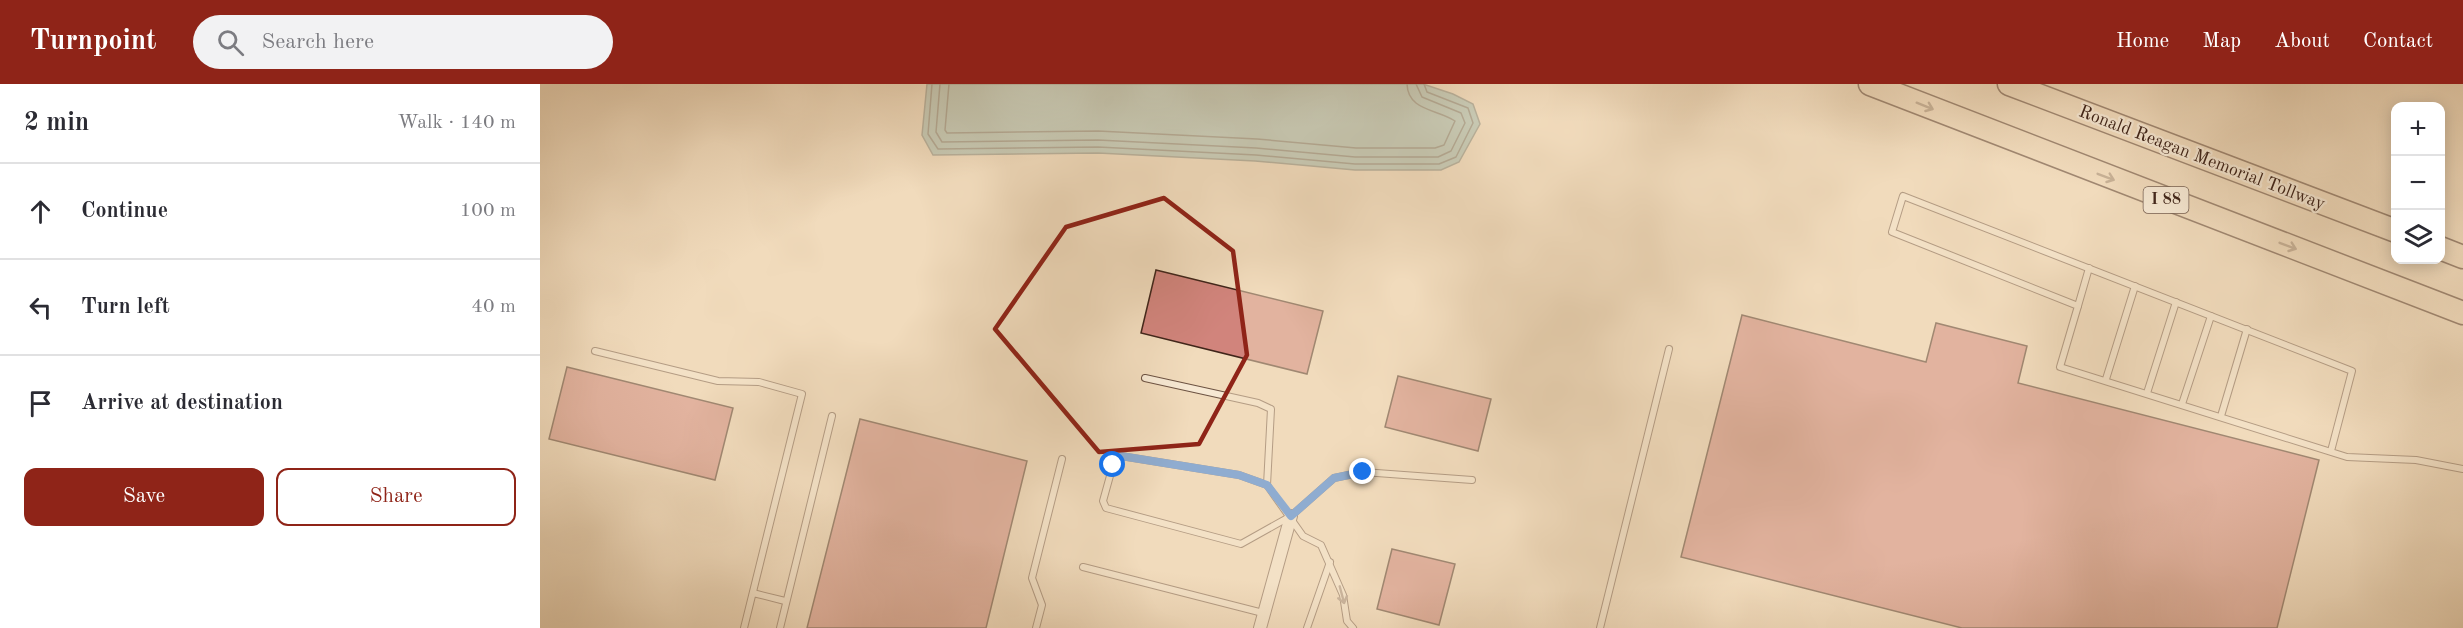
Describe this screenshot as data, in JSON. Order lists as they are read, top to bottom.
{
  "streets": {
    "highway": ["Ronald Reagan Memorial Tollway", "I 88"]
  },
  "page": {
    "header": "Turnpoint",
    "search": "Search here",
    "nav": [
      "Home",
      "Map",
      "About",
      "Contact"
    ],
    "heading": ["2 min", "Walk · 140 m"],
    "map_buttons": ["+", "−"],
    "list": [
      ["Continue", "100 m"],
      ["Turn left", "40 m"],
      "Arrive at destination"
    ],
    "buttons": ["Save", "Share"]
  }
}
